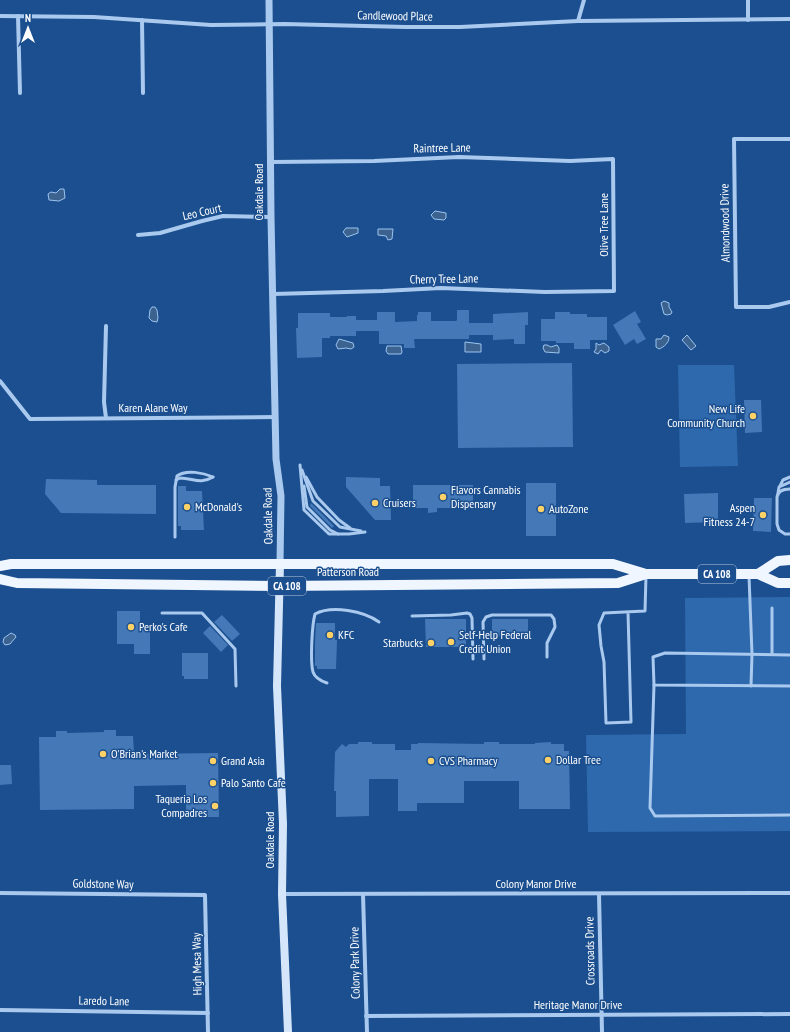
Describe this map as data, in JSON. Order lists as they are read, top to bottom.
{
  "streets": {
    "main road": ["Oakdale Road", "Patterson Road", "CA 108"],
    "street": [
      "Candlewood Place",
      "Raintree Lane",
      "Leo Court",
      "Almondwood Drive",
      "Olive Tree Lane",
      "Cherry Tree Lane",
      "Karen Alane Way",
      "Goldstone Way",
      "Colony Manor Drive",
      "Crossroads Drive",
      "Colony Park Drive",
      "High Mesa Way",
      "Laredo Lane",
      "Heritage Manor Drive"
    ]
  },
  "crossings": [
    ["Candlewood Place", "Oakdale Road"],
    ["Raintree Lane", "Oakdale Road"],
    ["Raintree Lane", "Olive Tree Lane"],
    ["Oakdale Road", "Leo Court"],
    ["Oakdale Road", "Cherry Tree Lane"],
    ["Oakdale Road", "Karen Alane Way"],
    ["Oakdale Road", "Patterson Road"],
    ["Oakdale Road", "Colony Manor Drive"],
    ["Olive Tree Lane", "Cherry Tree Lane"],
    ["Goldstone Way", "High Mesa Way"],
    ["Colony Manor Drive", "Crossroads Drive"],
    ["Colony Manor Drive", "Colony Park Drive"],
    ["Crossroads Drive", "Heritage Manor Drive"],
    ["Colony Park Drive", "Heritage Manor Drive"],
    ["High Mesa Way", "Laredo Lane"]
  ],
  "places": [
    "New Life Community Church",
    "Flavors Cannabis Dispensary",
    "Cruisers",
    "McDonald's",
    "AutoZone",
    "Aspen Fitness 24-7",
    "Perko's Cafe",
    "KFC",
    "Self-Help Federal Credit Union",
    "Starbucks",
    "O'Brian's Market",
    "Dollar Tree",
    "Grand Asia",
    "CVS Pharmacy",
    "Palo Santo Cafe",
    "Taqueria Los Compadres"
  ],
  "north": "top"
}
